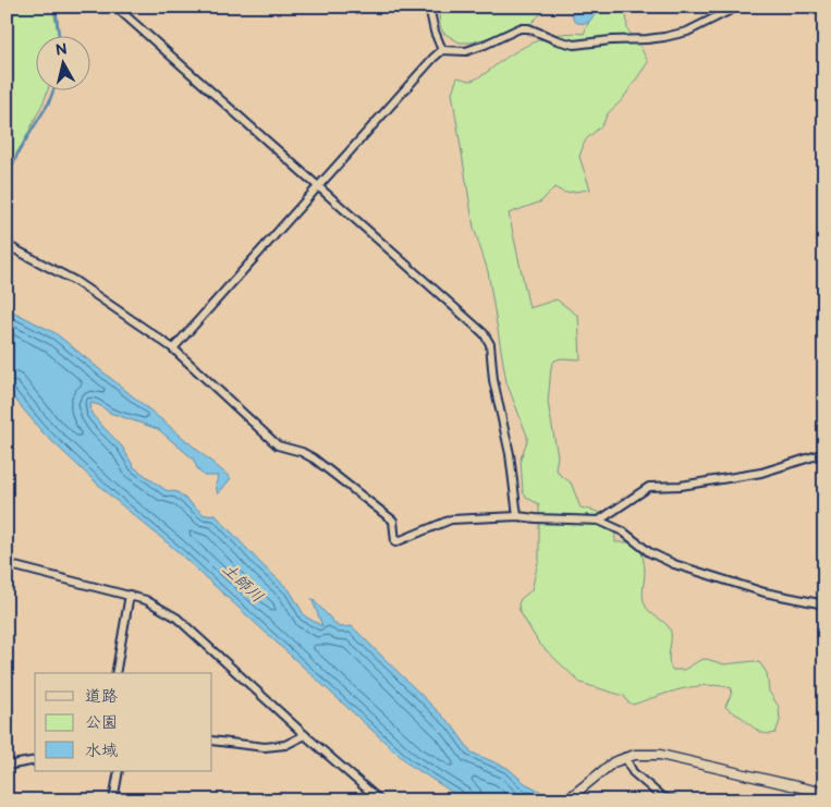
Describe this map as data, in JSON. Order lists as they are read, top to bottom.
{
  "water": ["土師川"],
  "legend": ["道路", "公園", "水域"],
  "north": "top"
}
